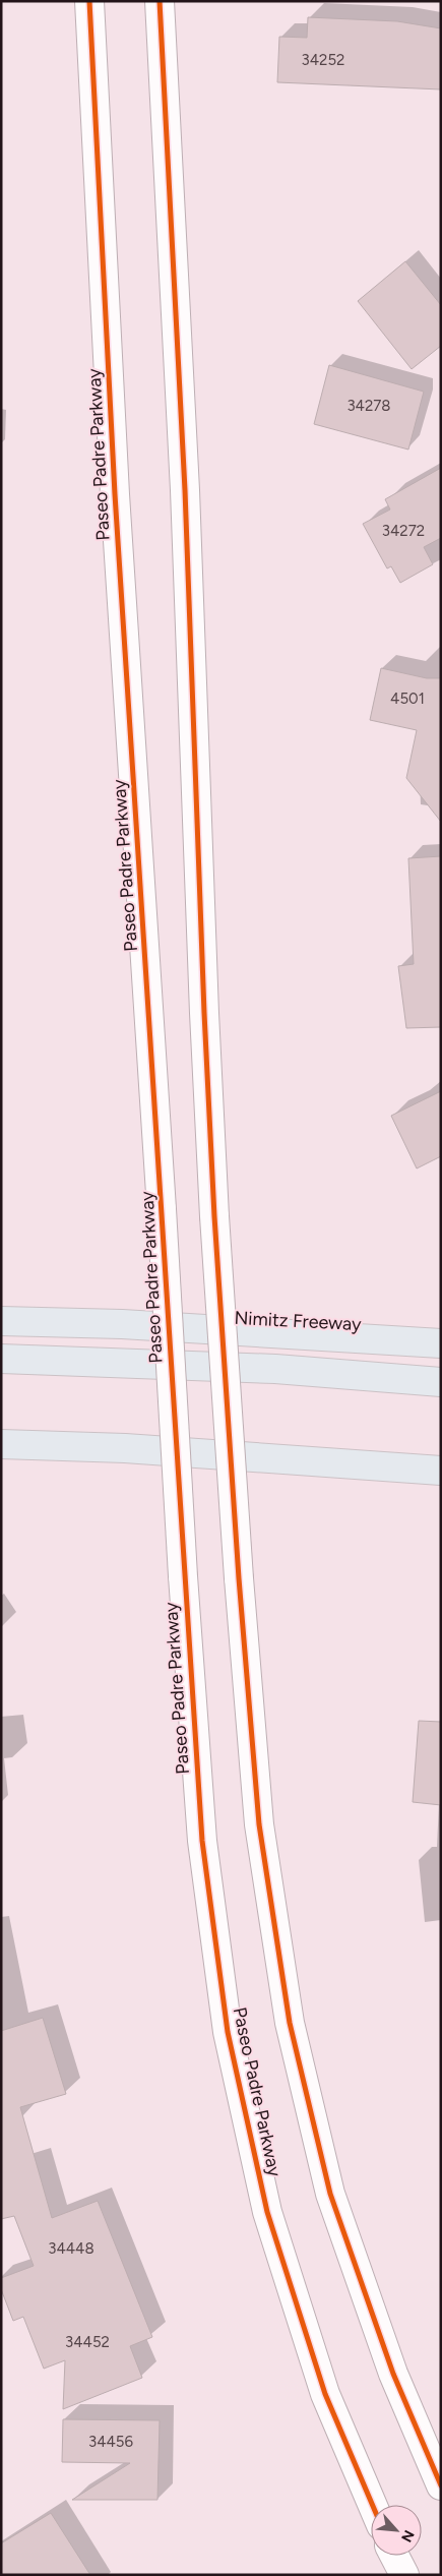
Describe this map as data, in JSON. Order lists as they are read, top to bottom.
{
  "streets": {
    "highway": ["Nimitz Freeway"],
    "main road": ["Paseo Padre Parkway"]
  },
  "house_numbers": [
    "34252",
    "34278",
    "34272",
    "4501",
    "34448",
    "34452",
    "34456"
  ],
  "north": "bottom right"
}
